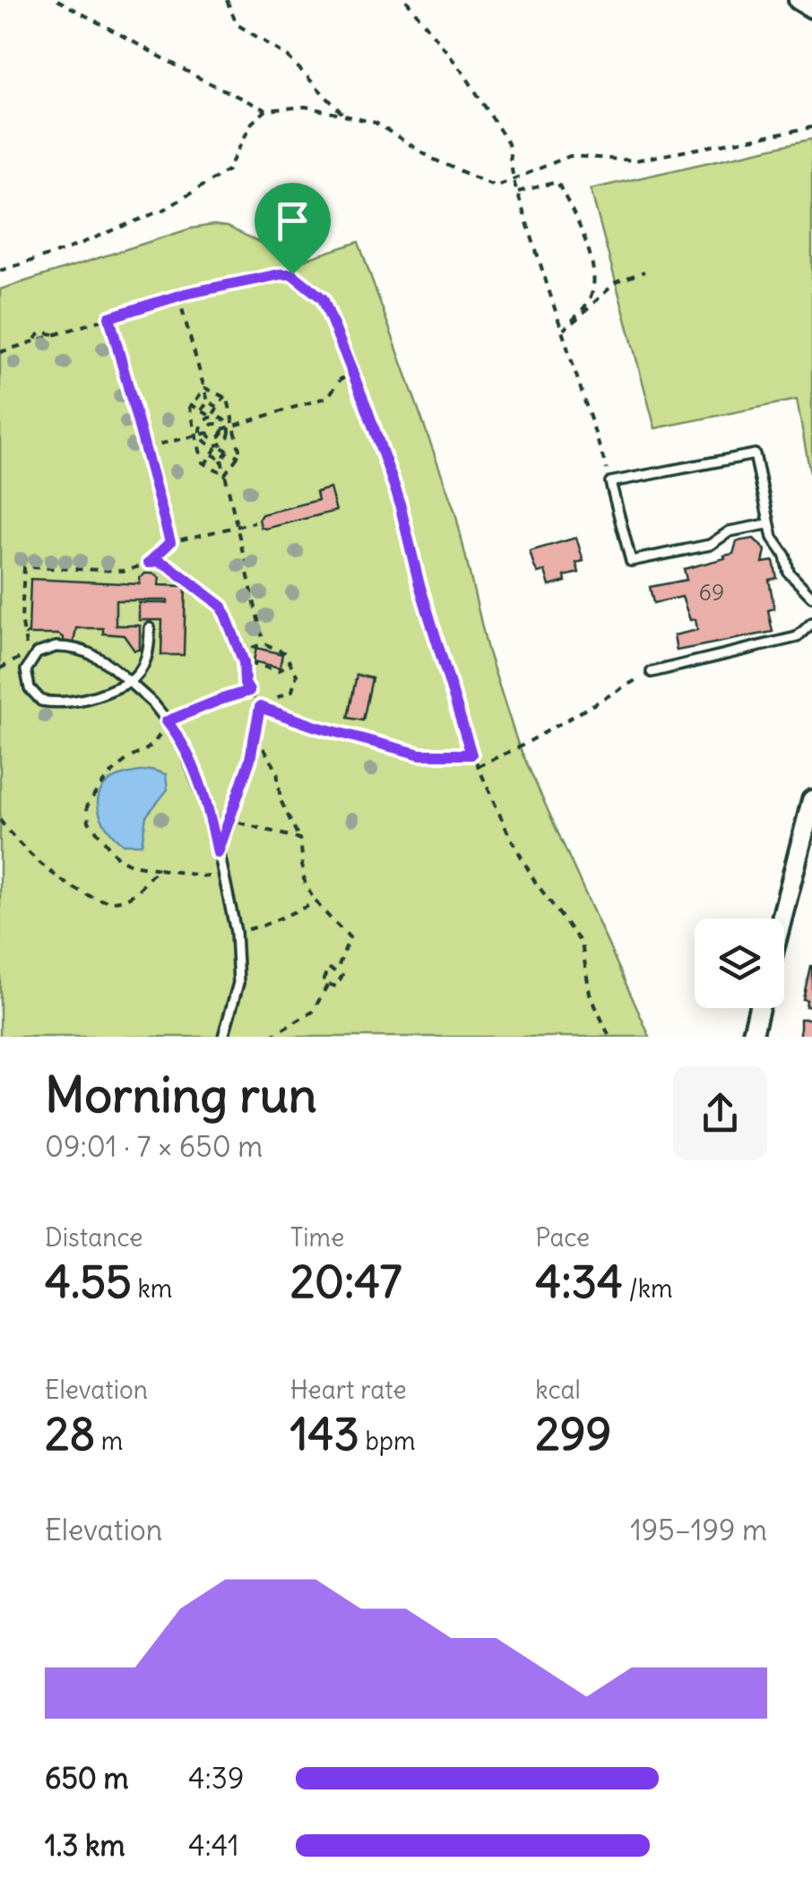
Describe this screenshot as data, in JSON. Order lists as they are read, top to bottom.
{
  "house_numbers": ["69"],
  "page": {
    "heading": ["Morning run", "09:01 · 7 × 650 m"],
    "stats": [
      ["Distance", "4.55 km"],
      ["Time", "20:47"],
      ["Pace", "4:34 /km"],
      ["Elevation", "28 m"],
      ["Heart rate", "143 bpm"],
      ["kcal", "299"]
    ],
    "chart": ["Elevation", "195–199 m"],
    "list": [
      {
        "name": "650 m",
        "note": "4:39"
      },
      {
        "name": "1.3 km",
        "note": "4:41"
      }
    ]
  }
}
